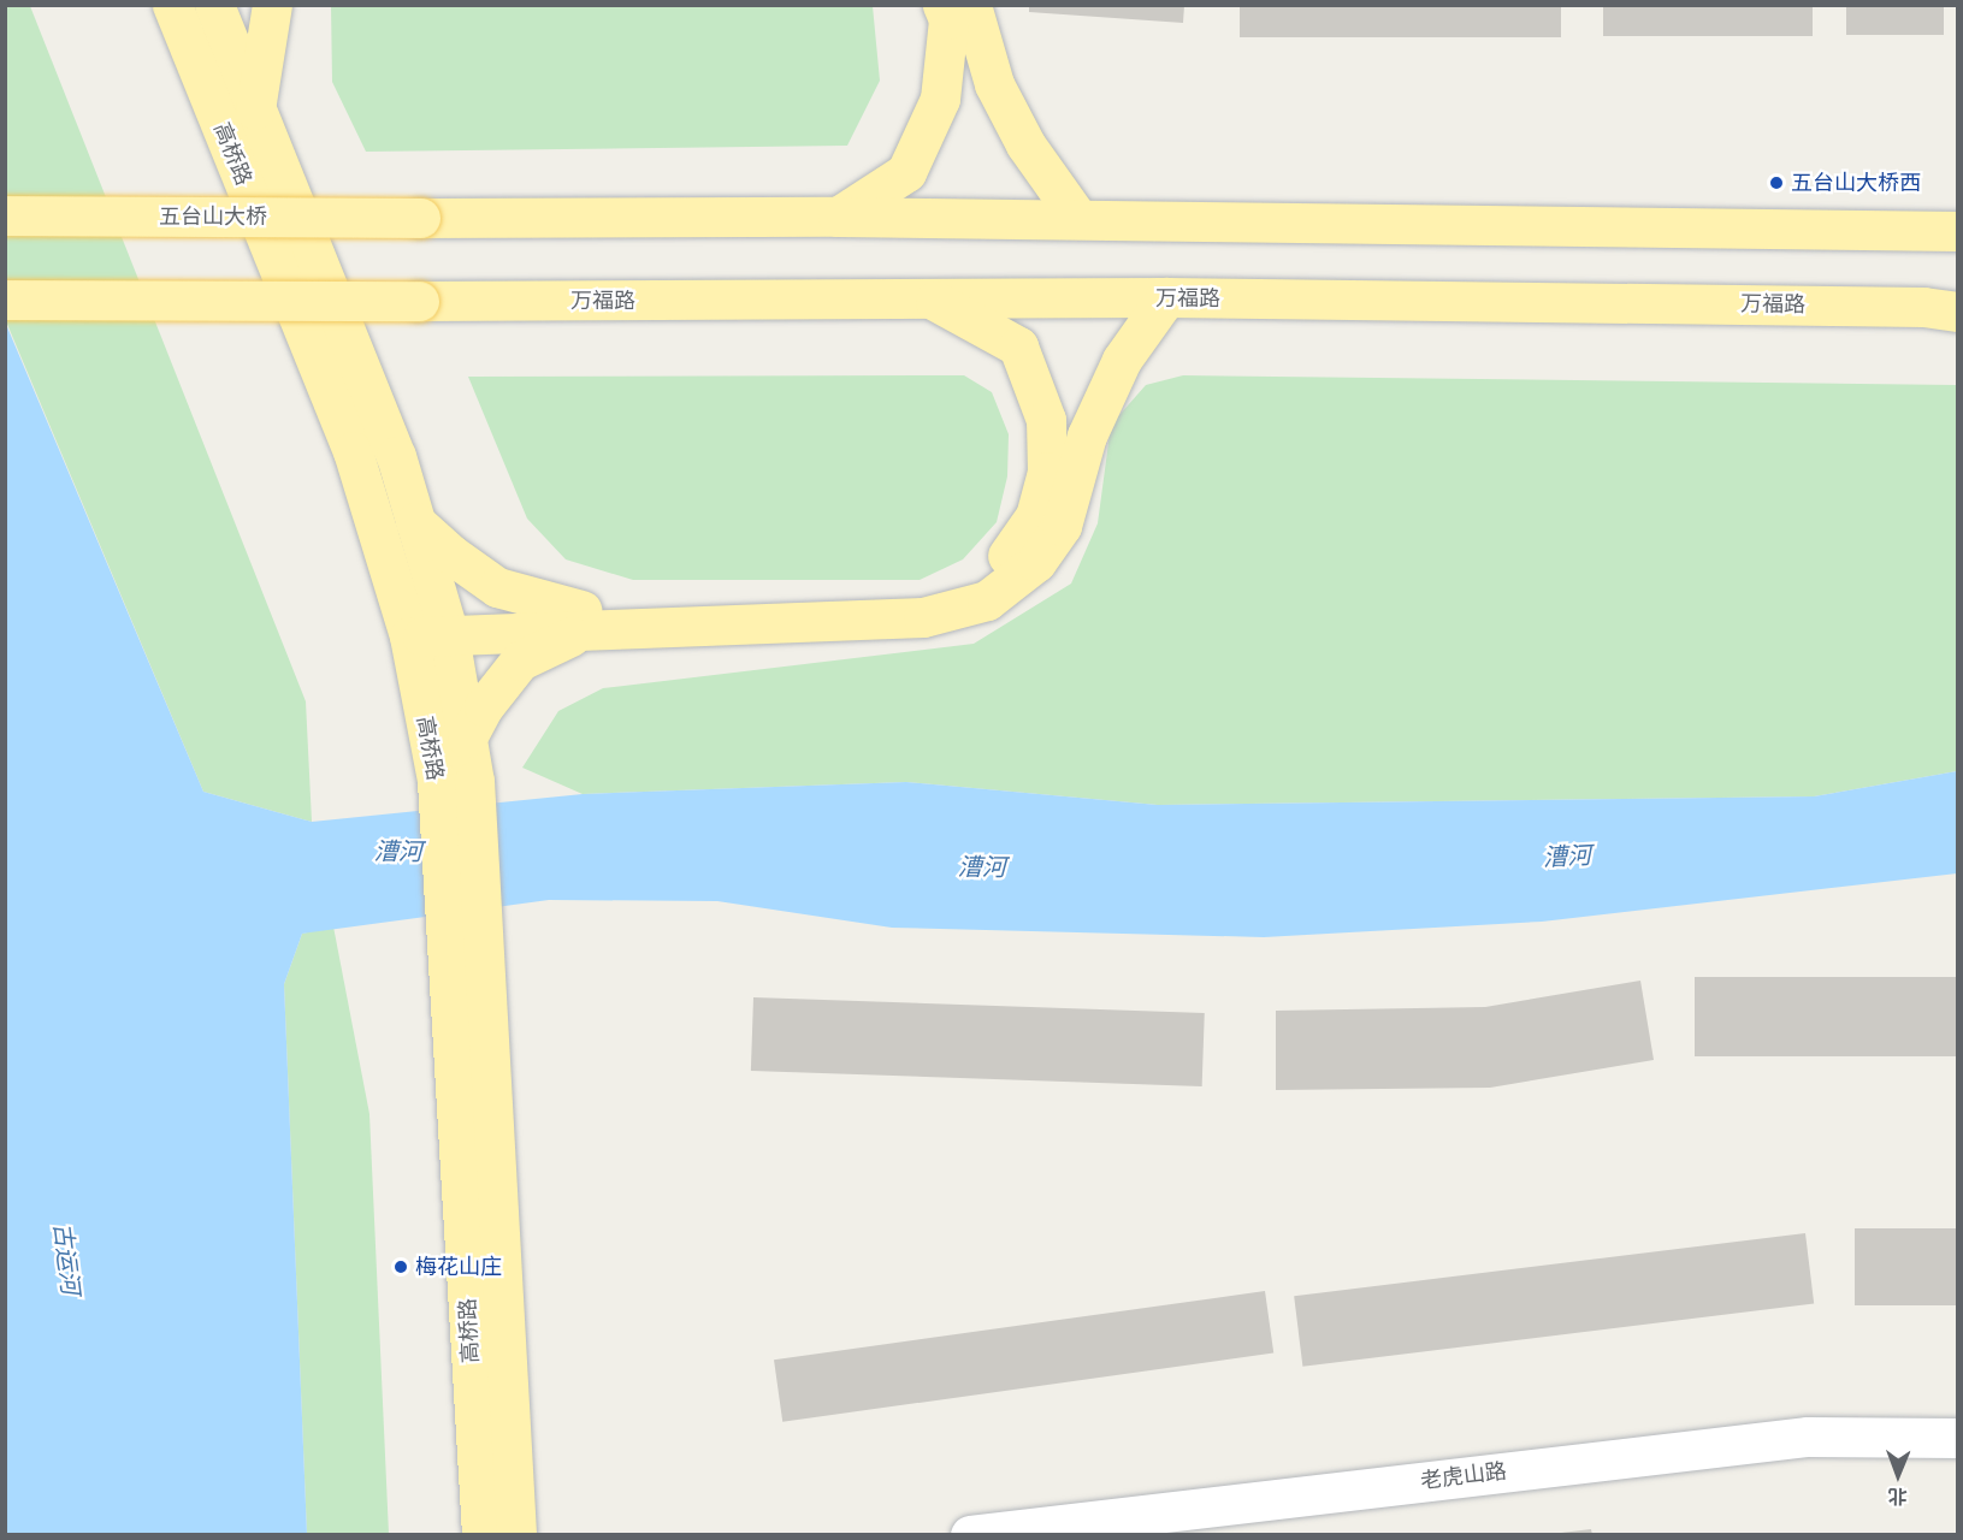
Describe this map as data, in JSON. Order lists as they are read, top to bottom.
{
  "streets": {
    "main road": ["高桥路", "五台山大桥", "万福路"],
    "street": ["老虎山路"]
  },
  "water": ["漕河", "古运河"],
  "places": ["五台山大桥西", "梅花山庄"],
  "north": "bottom"
}
